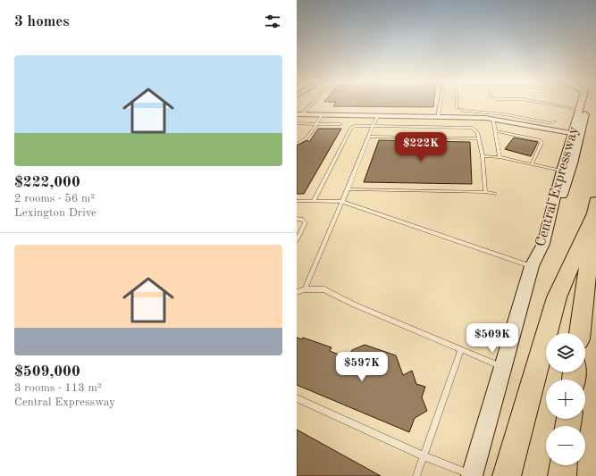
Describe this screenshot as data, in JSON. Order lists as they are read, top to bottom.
{
  "streets": {
    "main road": ["Central Expressway"]
  },
  "page": {
    "heading": "3 homes",
    "list": [
      {
        "name": "$222,000",
        "note": "2 rooms · 56 m² · Lexington Drive"
      },
      {
        "name": "$509,000",
        "note": "3 rooms · 113 m² · Central Expressway"
      }
    ],
    "price": ["$222K", "$509K", "$597K"],
    "map_buttons": ["+", "−"]
  }
}
